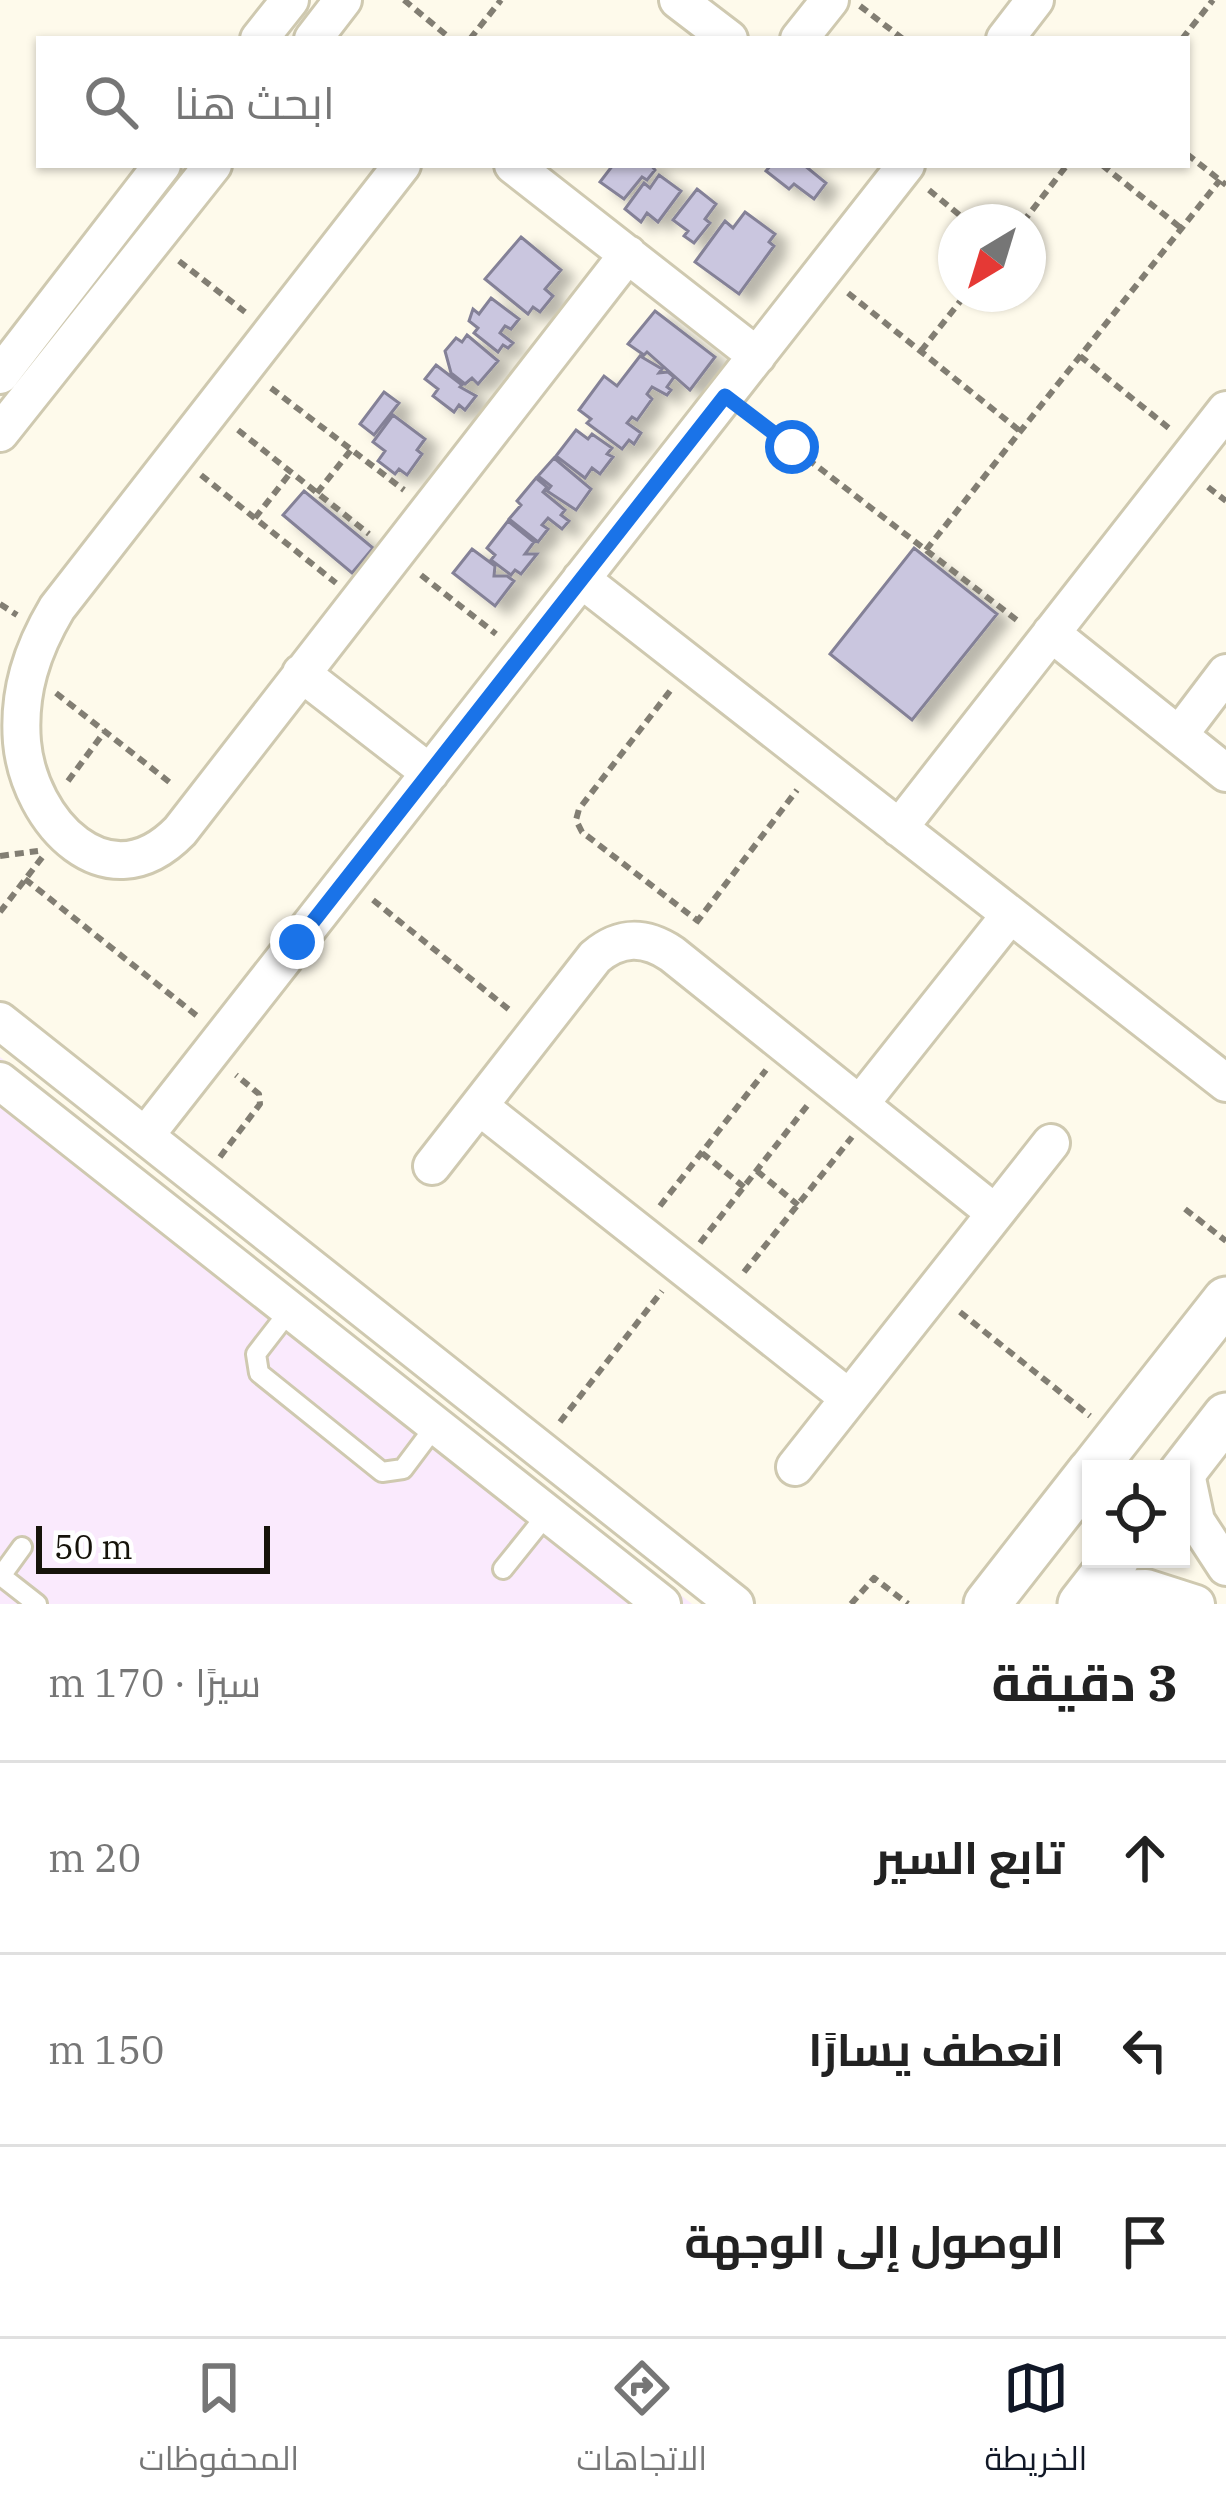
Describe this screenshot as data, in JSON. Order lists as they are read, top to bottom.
{
  "scale_bar": "50 m",
  "north": "bottom left",
  "page": {
    "search": "ابحث هنا",
    "scale": "50 m",
    "heading": ["3 دقيقة", "سيرًا · 170 m"],
    "list": [
      ["تابع السير", "20 m"],
      ["انعطف يسارًا", "150 m"],
      "الوصول إلى الوجهة"
    ],
    "nav": ["الخريطة", "الاتجاهات", "المحفوظات"]
  }
}
